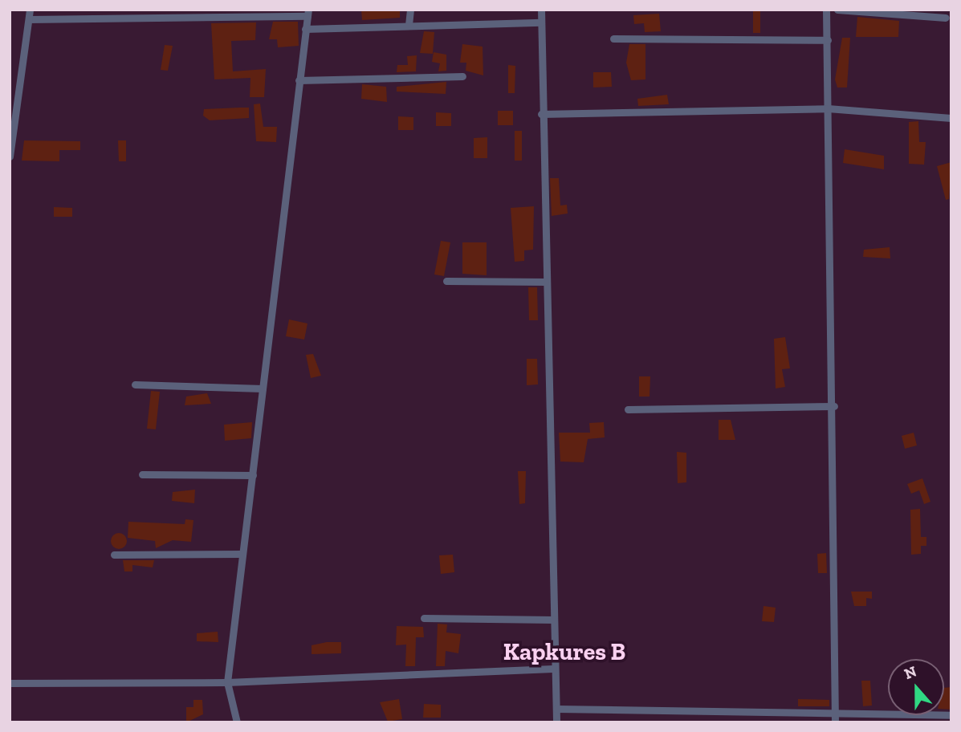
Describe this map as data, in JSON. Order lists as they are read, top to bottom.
{
  "districts": ["Kapkures B"],
  "north": "top"
}
